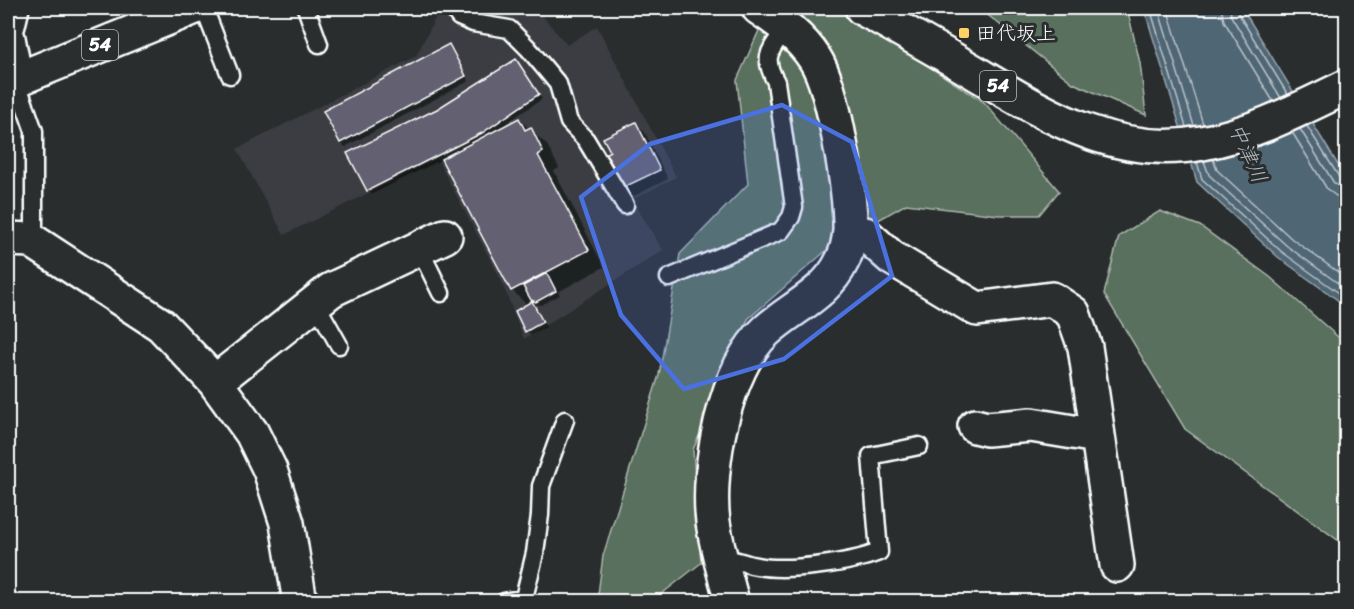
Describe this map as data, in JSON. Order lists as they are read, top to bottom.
{
  "streets": {
    "street": ["54"]
  },
  "water": ["中津川"],
  "places": {
    "transit": ["田代坂上"]
  }
}
